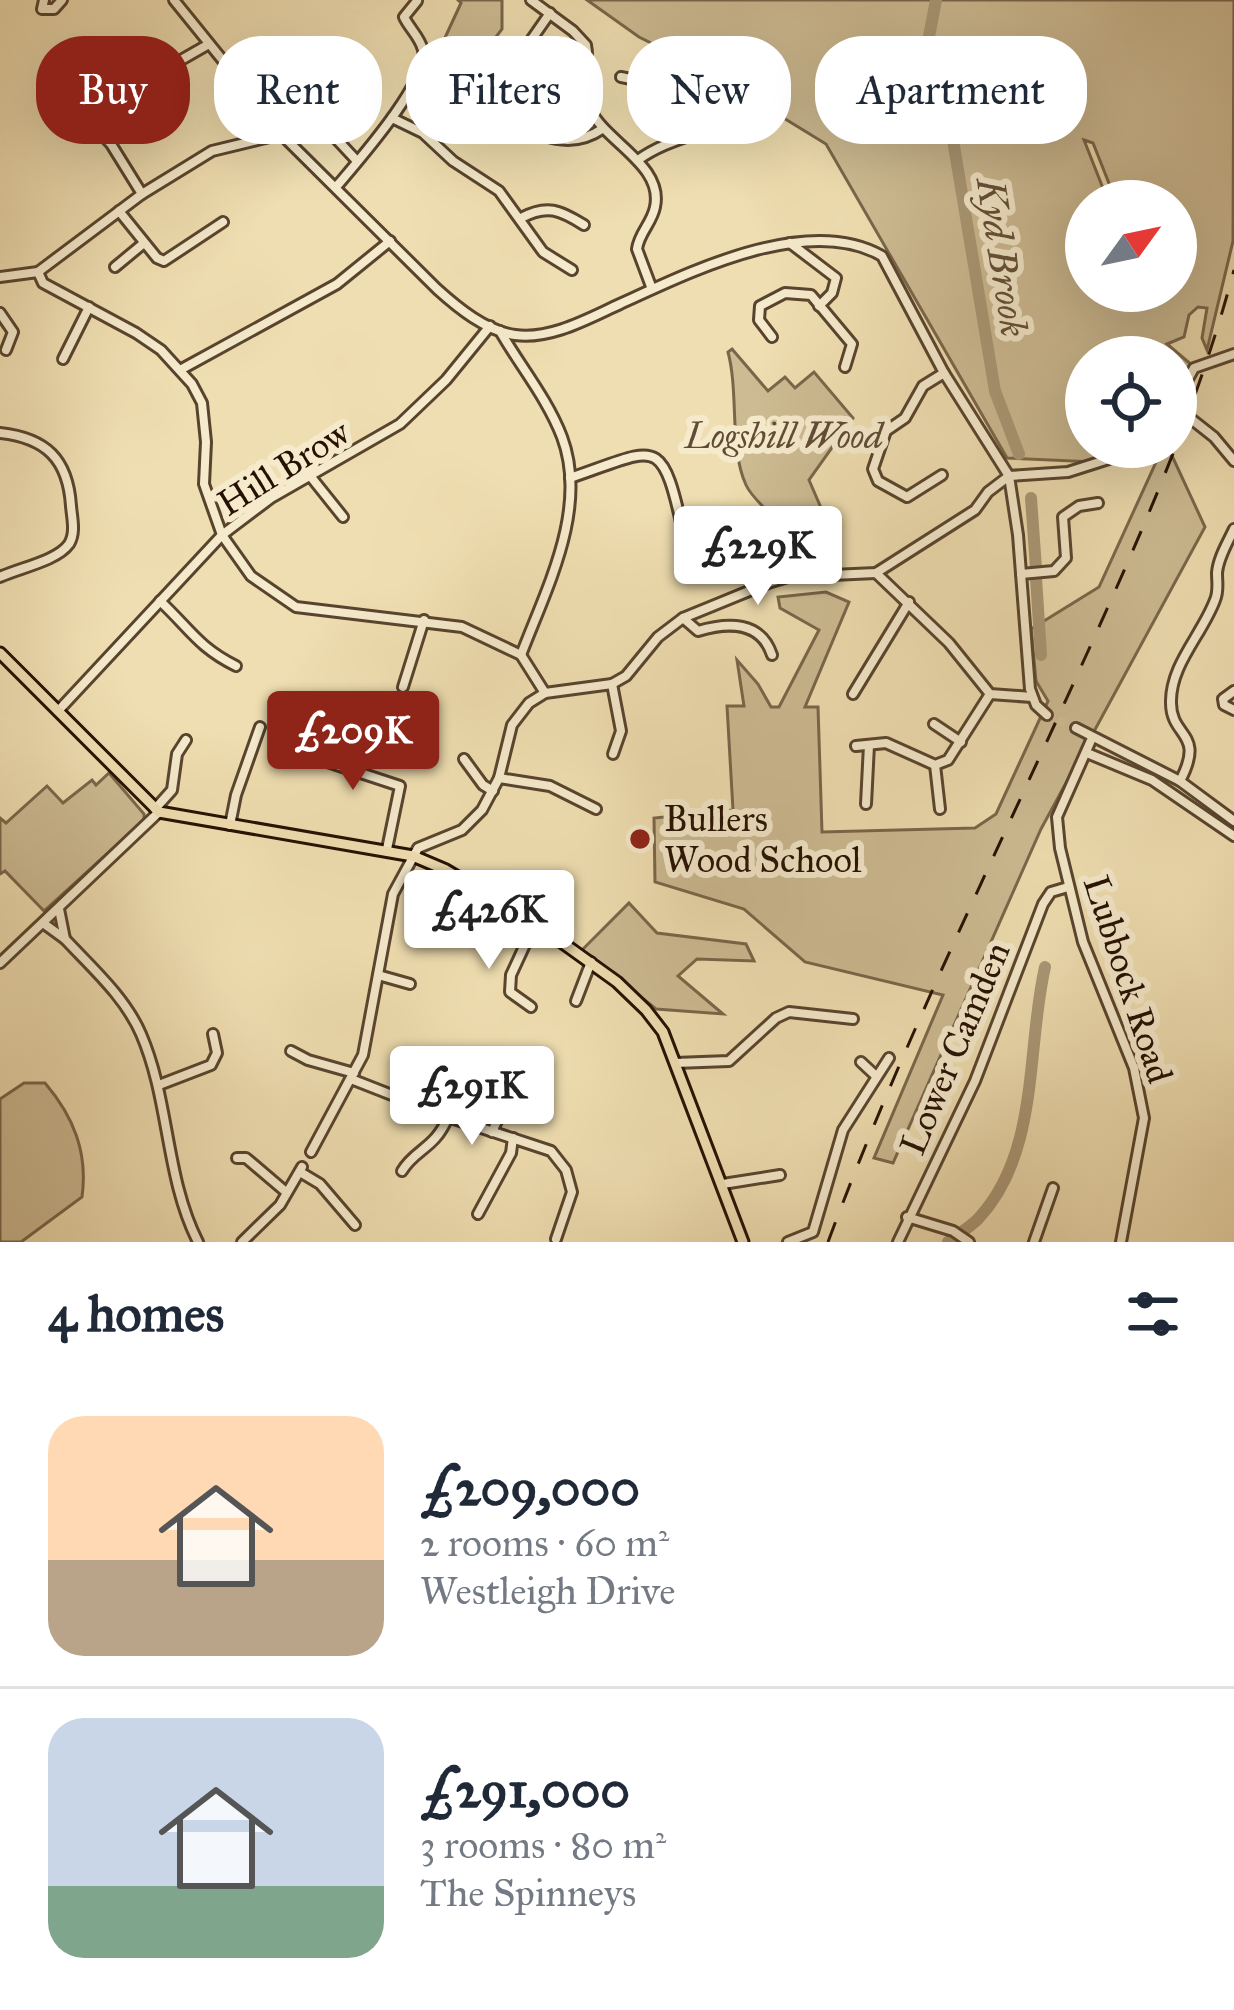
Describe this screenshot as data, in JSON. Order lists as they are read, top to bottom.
{
  "streets": {
    "street": ["Hill Brow", "Lubbock Road", "Lower Camden"]
  },
  "crossings": [
    ["Lubbock Road", "Lower Camden"]
  ],
  "water": ["Kyd Brook"],
  "parks": ["Logshill Wood"],
  "places": ["Bullers Wood School"],
  "north": "top right",
  "page": {
    "chip": [
      "Buy",
      "Rent",
      "Filters",
      "New",
      "Apartment"
    ],
    "price": [
      "£229K",
      "£209K",
      "£426K",
      "£291K"
    ],
    "heading": "4 homes",
    "list": [
      {
        "name": "£209,000",
        "note": "2 rooms · 60 m² · Westleigh Drive"
      },
      {
        "name": "£291,000",
        "note": "3 rooms · 80 m² · The Spinneys"
      }
    ]
  }
}
